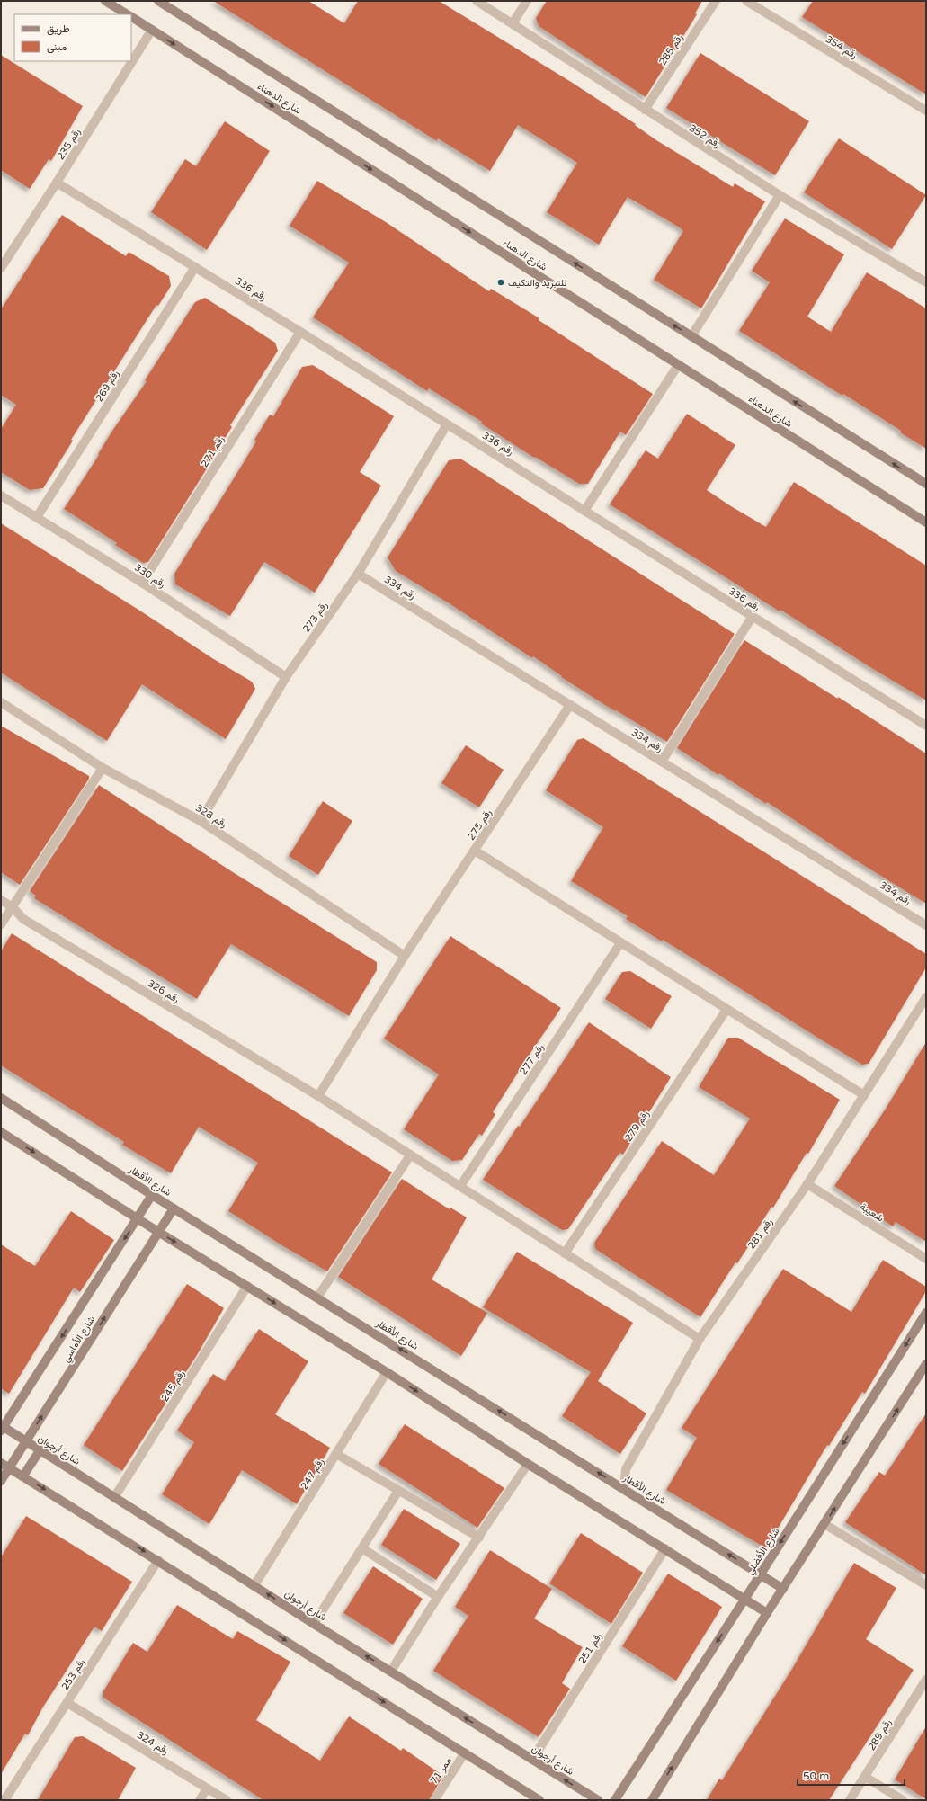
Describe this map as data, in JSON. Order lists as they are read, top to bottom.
{
  "streets": {
    "street": [
      "رقم 354",
      "رقم 285",
      "شارع الدهناء",
      "رقم 352",
      "رقم 235",
      "رقم 336",
      "رقم 269",
      "رقم 271",
      "رقم 330",
      "رقم 334",
      "رقم 273",
      "رقم 328",
      "رقم 275",
      "رقم 326",
      "رقم 277",
      "رقم 279",
      "شارع الأقطار",
      "شعيبة",
      "رقم 281",
      "شارع الأماسي",
      "رقم 245",
      "شارع أرجوان",
      "رقم 247",
      "شارع الأفضلي",
      "رقم 251",
      "رقم 253",
      "رقم 289",
      "رقم 324",
      "ممر 71"
    ]
  },
  "crossings": [
    ["رقم 285", "رقم 352"],
    ["شارع الدهناء", "رقم 235"],
    ["رقم 235", "رقم 336"],
    ["رقم 336", "رقم 269"],
    ["رقم 336", "رقم 271"],
    ["رقم 336", "رقم 273"],
    ["رقم 269", "رقم 330"],
    ["رقم 271", "رقم 330"],
    ["رقم 330", "رقم 273"],
    ["رقم 334", "رقم 273"],
    ["رقم 334", "رقم 275"],
    ["رقم 273", "رقم 328"],
    ["رقم 328", "رقم 275"],
    ["رقم 275", "رقم 326"],
    ["رقم 326", "رقم 277"],
    ["رقم 326", "رقم 279"],
    ["رقم 326", "رقم 281"],
    ["شارع الأقطار", "رقم 281"],
    ["شارع الأقطار", "شارع الأماسي"],
    ["شارع الأقطار", "شارع الأفضلي"],
    ["شعيبة", "رقم 281"],
    ["شارع الأماسي", "شارع أرجوان"],
    ["رقم 245", "شارع أرجوان"],
    ["شارع أرجوان", "رقم 247"],
    ["شارع أرجوان", "رقم 251"],
    ["رقم 253", "رقم 324"]
  ],
  "places": ["للتبرید والتکیف"],
  "legend": ["طريق", "مبنى"],
  "scale_bar": "50 m"
}
